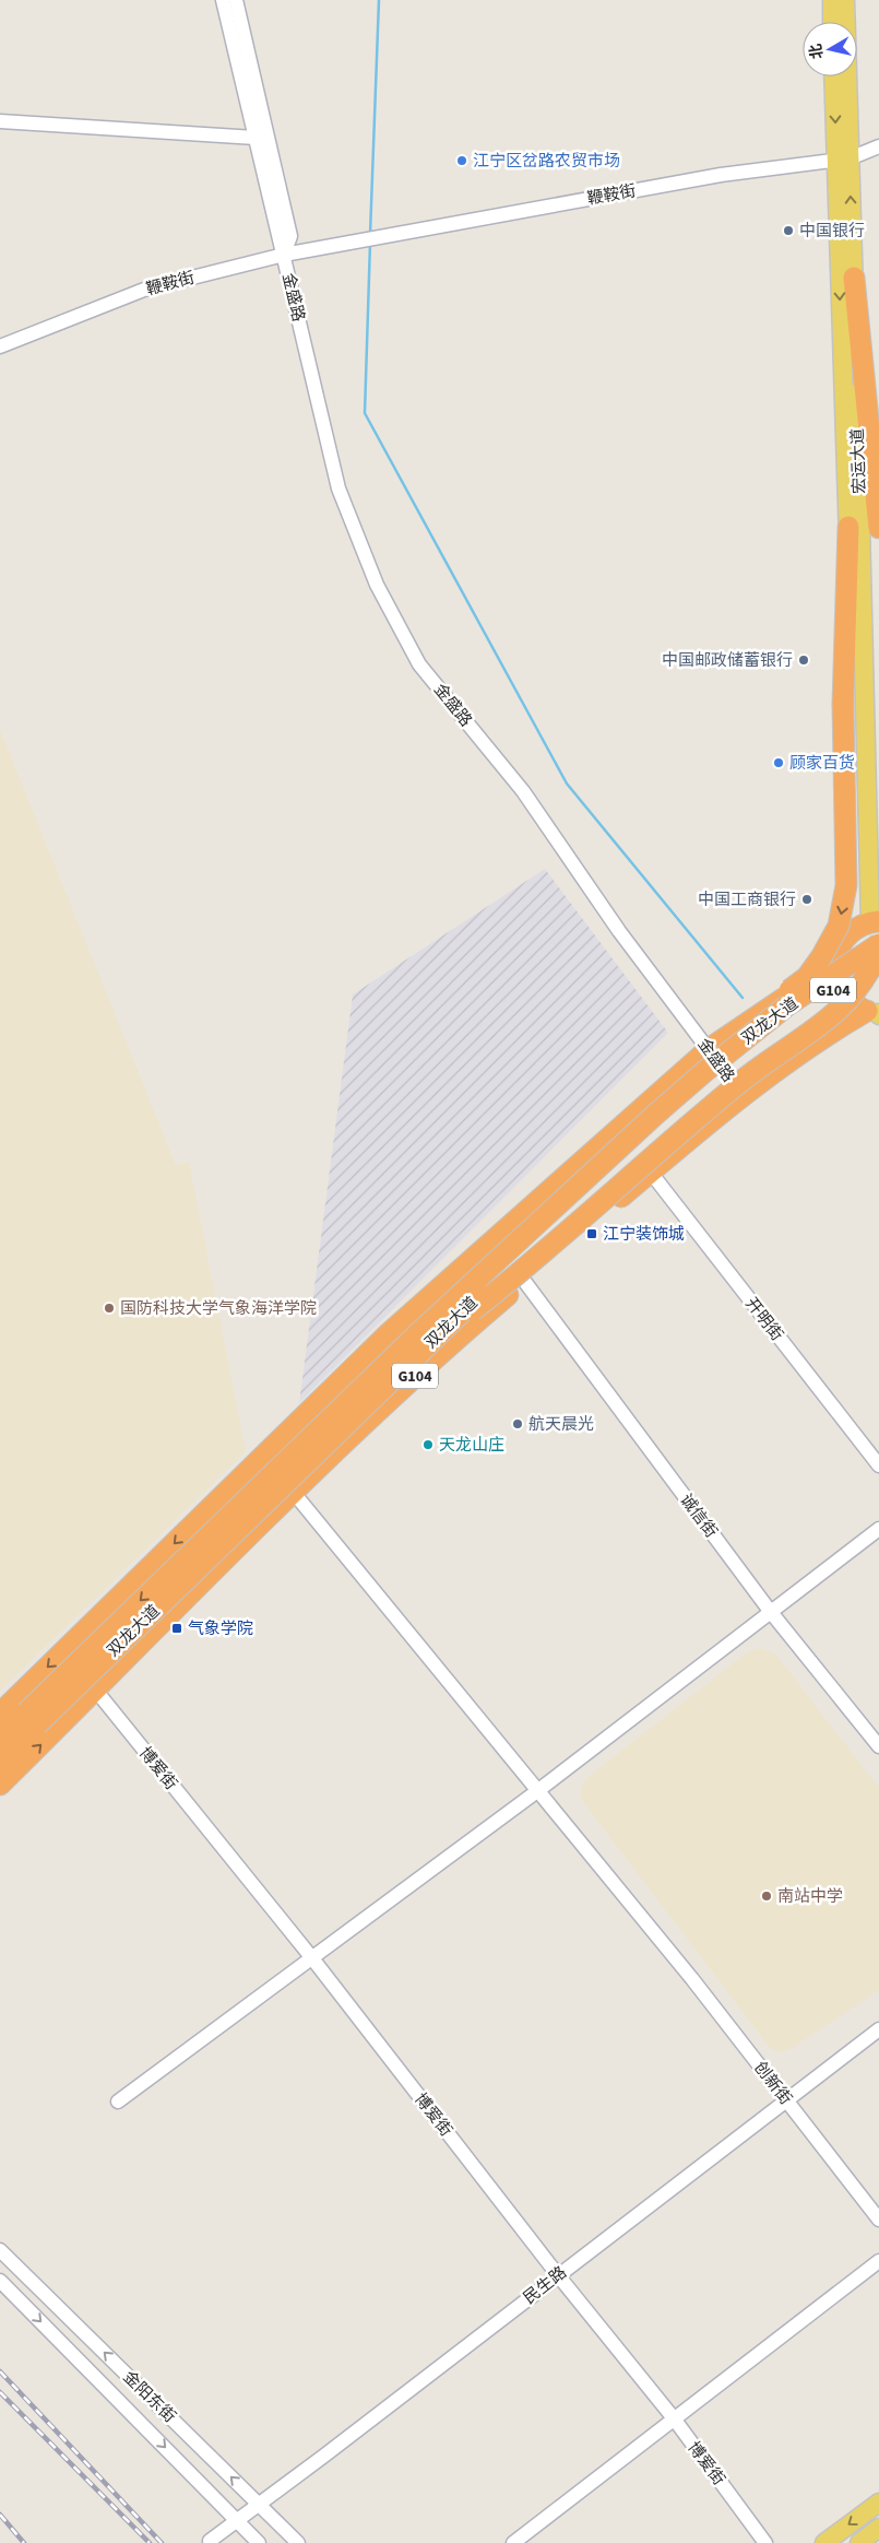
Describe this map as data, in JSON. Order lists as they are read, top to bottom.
{
  "streets": {
    "highway": ["G104", "双龙大道"],
    "main road": ["宏运大道"],
    "street": [
      "鞭鞍街",
      "金盛路",
      "开明街",
      "诚信街",
      "博爱街",
      "创新街",
      "民生路",
      "金阳东街"
    ]
  },
  "crossings": [
    ["鞭鞍街", "金盛路"],
    ["鞭鞍街", "宏运大道"],
    ["金盛路", "双龙大道"],
    ["双龙大道", "开明街"],
    ["双龙大道", "诚信街"],
    ["双龙大道", "博爱街"],
    ["双龙大道", "创新街"],
    ["博爱街", "民生路"],
    ["创新街", "民生路"],
    ["民生路", "金阳东街"]
  ],
  "places": {
    "other": [
      "江宁区岔路农贸市场",
      "中国银行",
      "中国邮政储蓄银行",
      "顾家百货",
      "中国工商银行",
      "国防科技大学气象海洋学院",
      "航天晨光",
      "天龙山庄",
      "南站中学"
    ],
    "transit": ["江宁装饰城", "气象学院"]
  },
  "north": "left"
}
